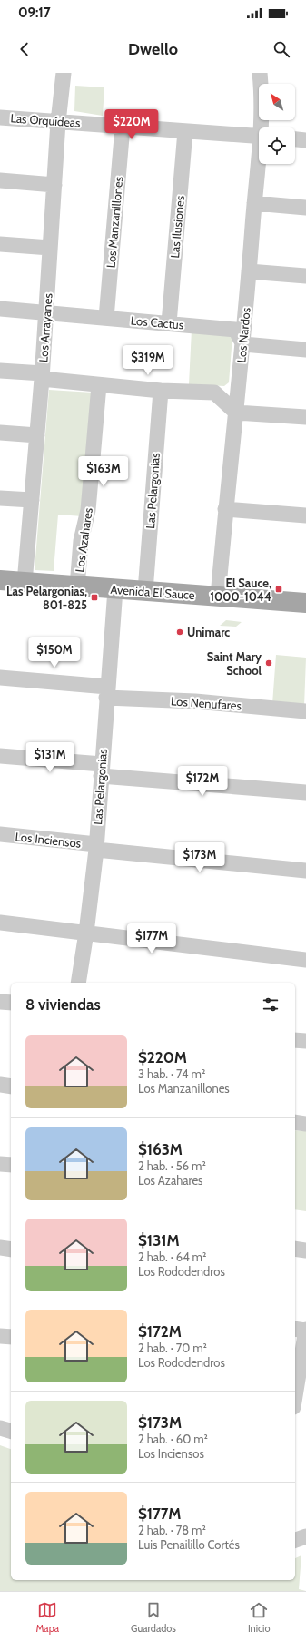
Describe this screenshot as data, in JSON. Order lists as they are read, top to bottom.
{
  "streets": {
    "main road": ["Avenida El Sauce"],
    "street": [
      "Las Orquídeas",
      "Los Manzanillones",
      "Las Ilusiones",
      "Los Cactus",
      "Los Arrayanes",
      "Los Nardos",
      "Las Pelargonias",
      "Los Azahares",
      "Los Nenufares",
      "Los Inciensos"
    ]
  },
  "crossings": [
    ["Las Orquídeas", "Los Manzanillones"],
    ["Las Orquídeas", "Las Ilusiones"],
    ["Las Orquídeas", "Los Arrayanes"],
    ["Los Manzanillones", "Los Cactus"],
    ["Las Ilusiones", "Los Cactus"],
    ["Los Cactus", "Los Arrayanes"],
    ["Los Cactus", "Los Nardos"],
    ["Los Arrayanes", "Avenida El Sauce"],
    ["Los Nardos", "Avenida El Sauce"],
    ["Las Pelargonias", "Avenida El Sauce"],
    ["Las Pelargonias", "Los Nenufares"],
    ["Las Pelargonias", "Los Inciensos"],
    ["Los Azahares", "Avenida El Sauce"]
  ],
  "places": {
    "transit": ["El Sauce, 1000-1044", "Las Pelargonias, 801-825"],
    "other": ["Unimarc", "Saint Mary School"]
  },
  "north": "top left",
  "page": {
    "status": "09:17",
    "header": "Dwello",
    "price": [
      "$220M",
      "$319M",
      "$163M",
      "$150M",
      "$131M",
      "$172M",
      "$173M",
      "$177M"
    ],
    "heading": "8 viviendas",
    "list": [
      {
        "name": "$220M",
        "note": "3 hab. · 74 m² · Los Manzanillones"
      },
      {
        "name": "$163M",
        "note": "2 hab. · 56 m² · Los Azahares"
      },
      {
        "name": "$131M",
        "note": "2 hab. · 64 m² · Los Rododendros"
      },
      {
        "name": "$172M",
        "note": "2 hab. · 70 m² · Los Rododendros"
      },
      {
        "name": "$173M",
        "note": "2 hab. · 60 m² · Los Inciensos"
      },
      {
        "name": "$177M",
        "note": "2 hab. · 78 m² · Luis Penailillo Cortés"
      }
    ],
    "tabs": ["Mapa", "Guardados", "Inicio"]
  }
}
